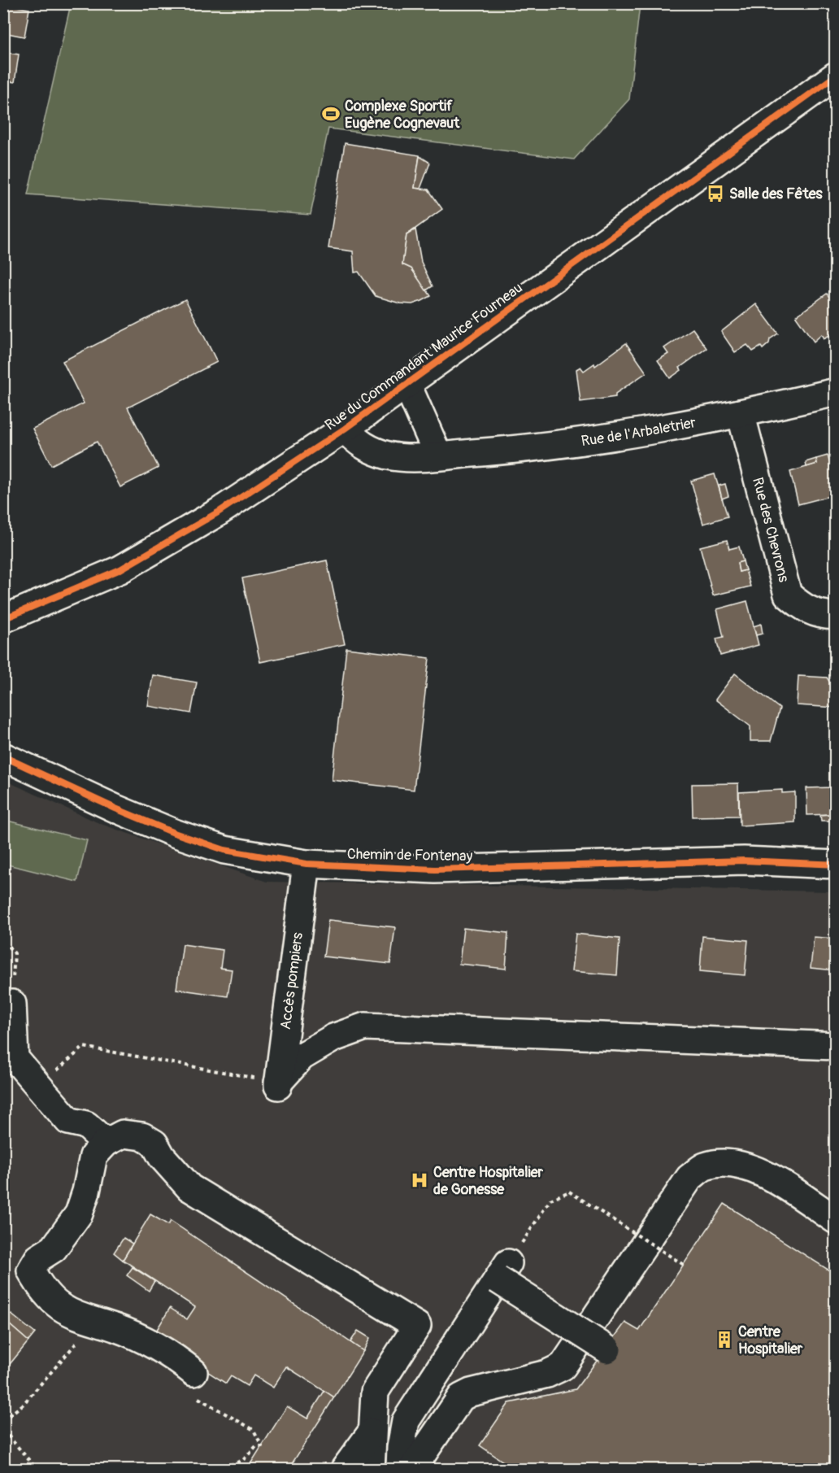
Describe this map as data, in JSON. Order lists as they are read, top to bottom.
{
  "streets": {
    "street": [
      "Rue du Commandant Maurice Fourneau",
      "Rue de l'Arbaletrier",
      "Rue des Chevrons",
      "Chemin de Fontenay",
      "Accès pompiers"
    ]
  },
  "crossings": [
    ["Rue du Commandant Maurice Fourneau", "Rue de l'Arbaletrier"],
    ["Rue de l'Arbaletrier", "Rue des Chevrons"],
    ["Chemin de Fontenay", "Accès pompiers"]
  ],
  "places": {
    "sports": ["Complexe Sportif Eugène Cognevaut"],
    "bus stop": ["Salle des Fêtes"],
    "hospital": ["Centre Hospitalier de Gonesse"],
    "building": ["Centre Hospitalier"]
  }
}
